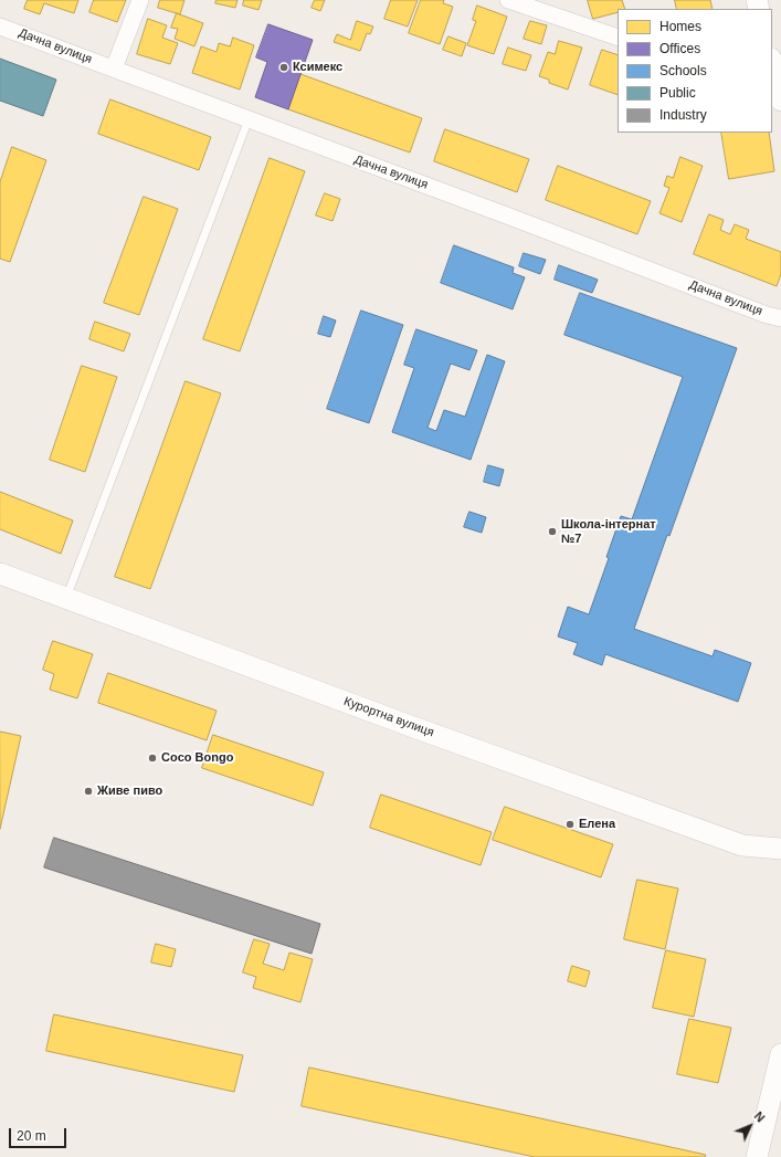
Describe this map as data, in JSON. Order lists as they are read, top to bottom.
{
  "streets": {
    "street": ["Дачна вулиця", "Курортна вулиця"]
  },
  "places": [
    "Ксимекс",
    "Школа-інтернат №7",
    "Coco Bongo",
    "Живе пиво",
    "Елена"
  ],
  "legend": [
    "Homes",
    "Offices",
    "Schools",
    "Public",
    "Industry"
  ],
  "scale_bar": "20 m",
  "north": "top right"
}
